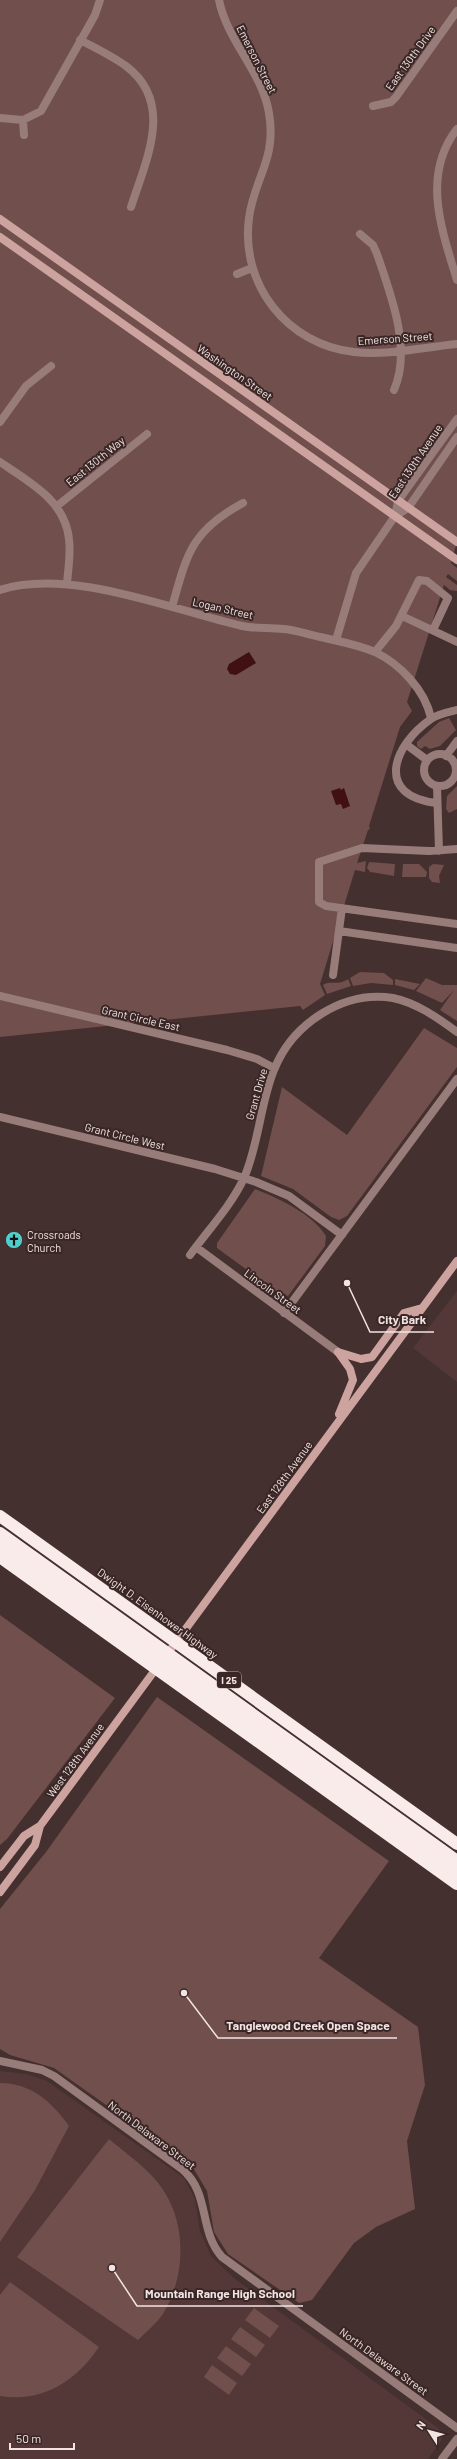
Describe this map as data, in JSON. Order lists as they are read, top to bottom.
{
  "streets": {
    "highway": ["Dwight D. Eisenhower Highway", "I 25"],
    "main road": ["Washington Street", "East 128th Avenue", "West 128th Avenue"],
    "street": [
      "East 130th Drive",
      "Emerson Street",
      "East 130th Way",
      "East 130th Avenue",
      "Logan Street",
      "Grant Circle East",
      "Grant Drive",
      "Grant Circle West",
      "Lincoln Street",
      "North Delaware Street"
    ]
  },
  "crossings": [
    ["Washington Street", "East 130th Avenue"],
    ["East 130th Avenue", "Logan Street"],
    ["Grant Circle East", "Grant Drive"],
    ["Grant Drive", "Grant Circle West"],
    ["Grant Drive", "Lincoln Street"],
    ["East 128th Avenue", "West 128th Avenue"]
  ],
  "places": {
    "church": ["Crossroads Church"],
    "other": ["City Bark", "Tanglewood Creek Open Space", "Mountain Range High School"]
  },
  "scale_bar": "50 m",
  "north": "top left"
}
